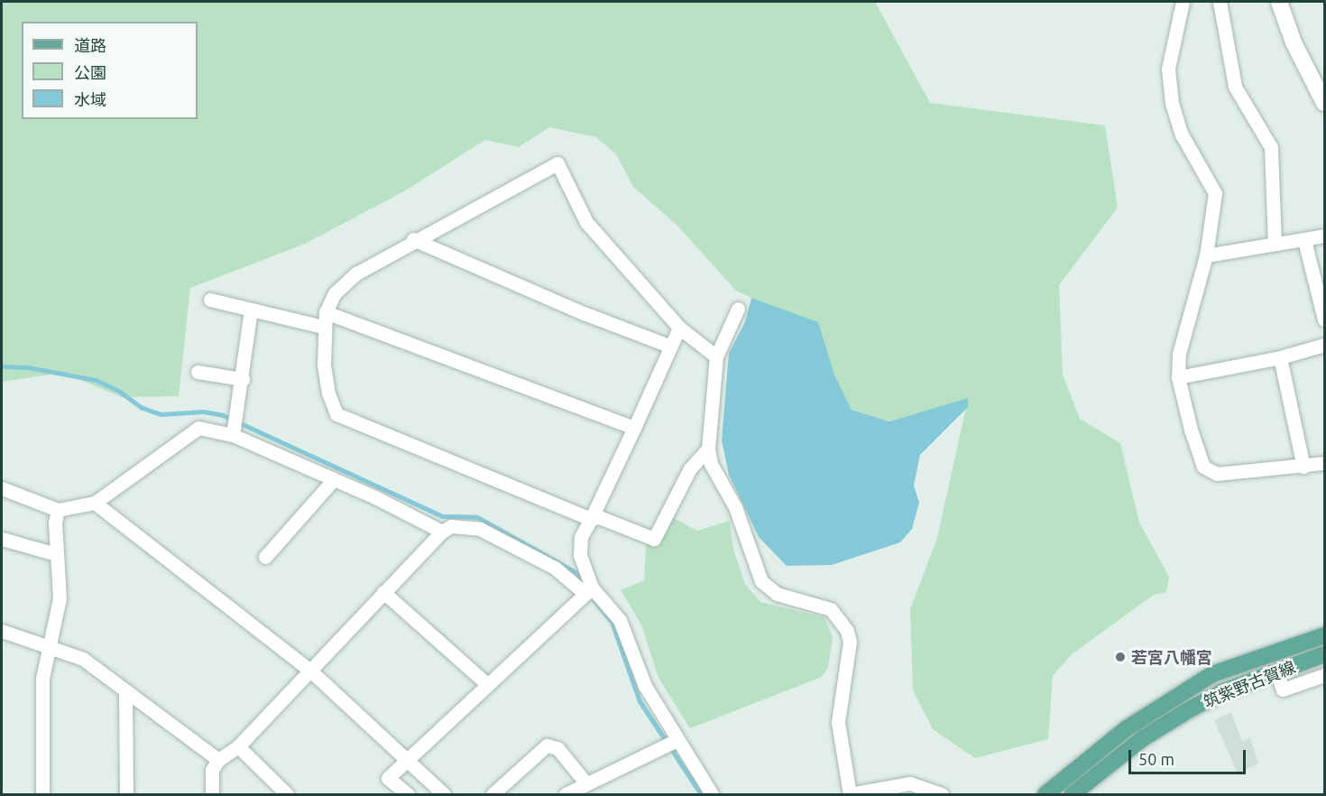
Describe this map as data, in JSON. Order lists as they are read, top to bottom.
{
  "streets": {
    "main road": ["筑紫野古賀線"]
  },
  "places": ["若宮八幡宮"],
  "legend": ["道路", "公園", "水域"],
  "scale_bar": "50 m"
}
